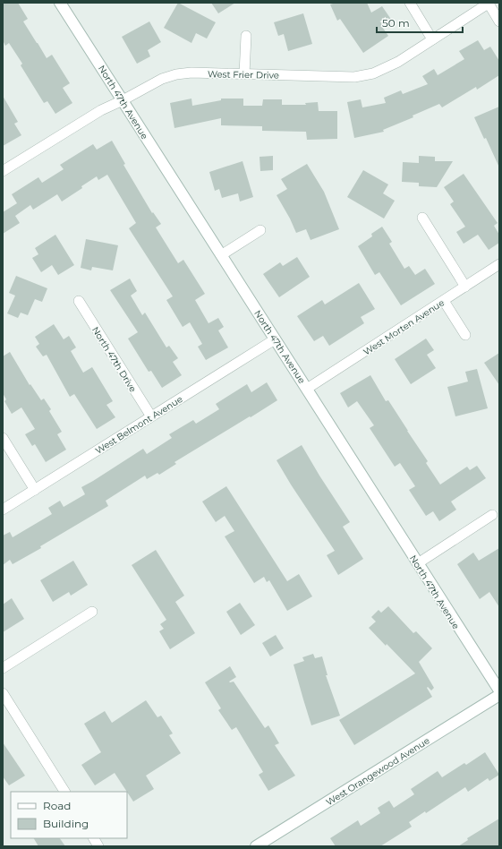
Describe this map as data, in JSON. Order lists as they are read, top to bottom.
{
  "streets": {
    "street": [
      "West Frier Drive",
      "North 47th Avenue",
      "West Morten Avenue",
      "North 47th Drive",
      "West Belmont Avenue",
      "West Orangewood Avenue"
    ]
  },
  "crossings": [
    ["West Frier Drive", "North 47th Avenue"],
    ["North 47th Avenue", "West Morten Avenue"],
    ["North 47th Avenue", "West Belmont Avenue"],
    ["North 47th Drive", "West Belmont Avenue"]
  ],
  "legend": ["Road", "Building"],
  "scale_bar": "50 m"
}
